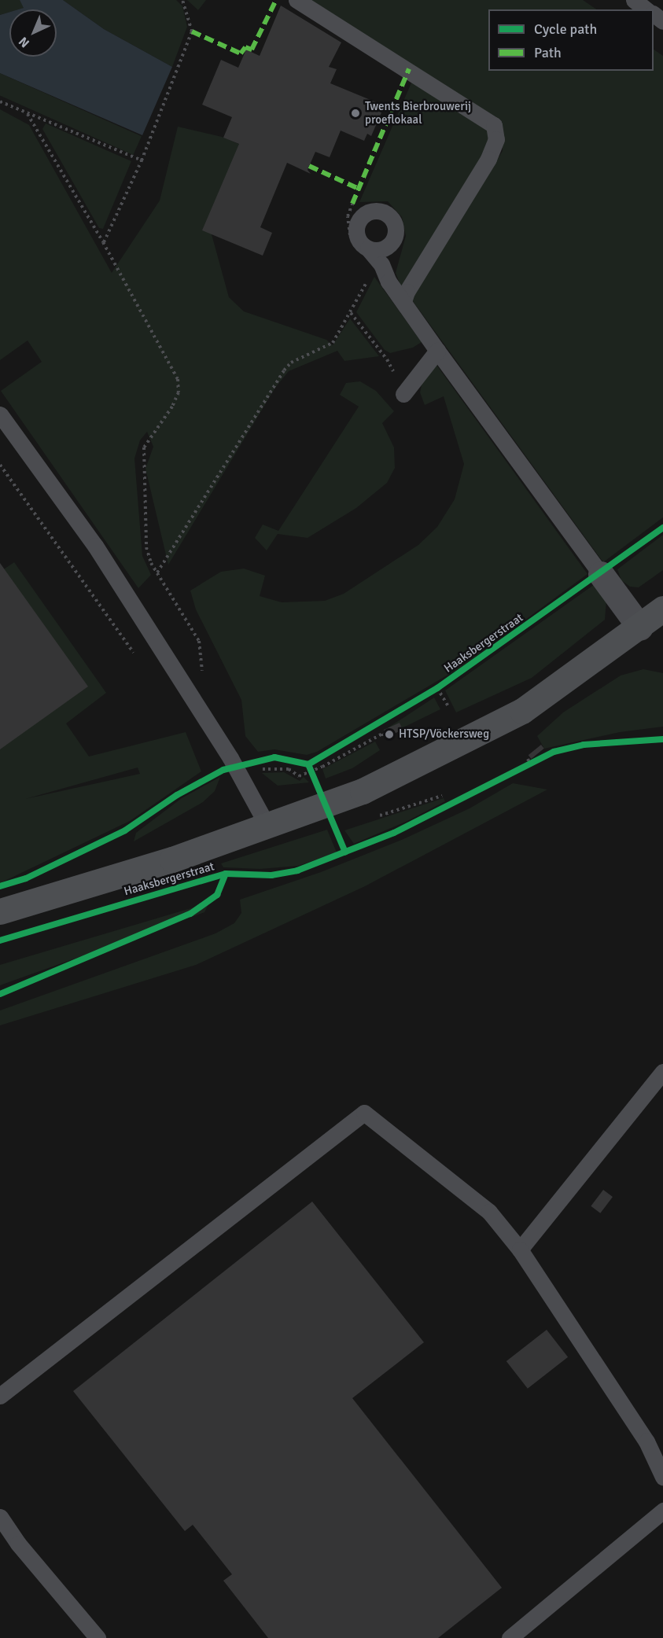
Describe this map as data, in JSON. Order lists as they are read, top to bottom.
{
  "streets": {
    "main road": ["Haaksbergerstraat"]
  },
  "places": ["Twents Bierbrouwerij proeflokaal", "HTSP/Vöckersweg"],
  "legend": ["Cycle path", "Path"],
  "north": "bottom left"
}
